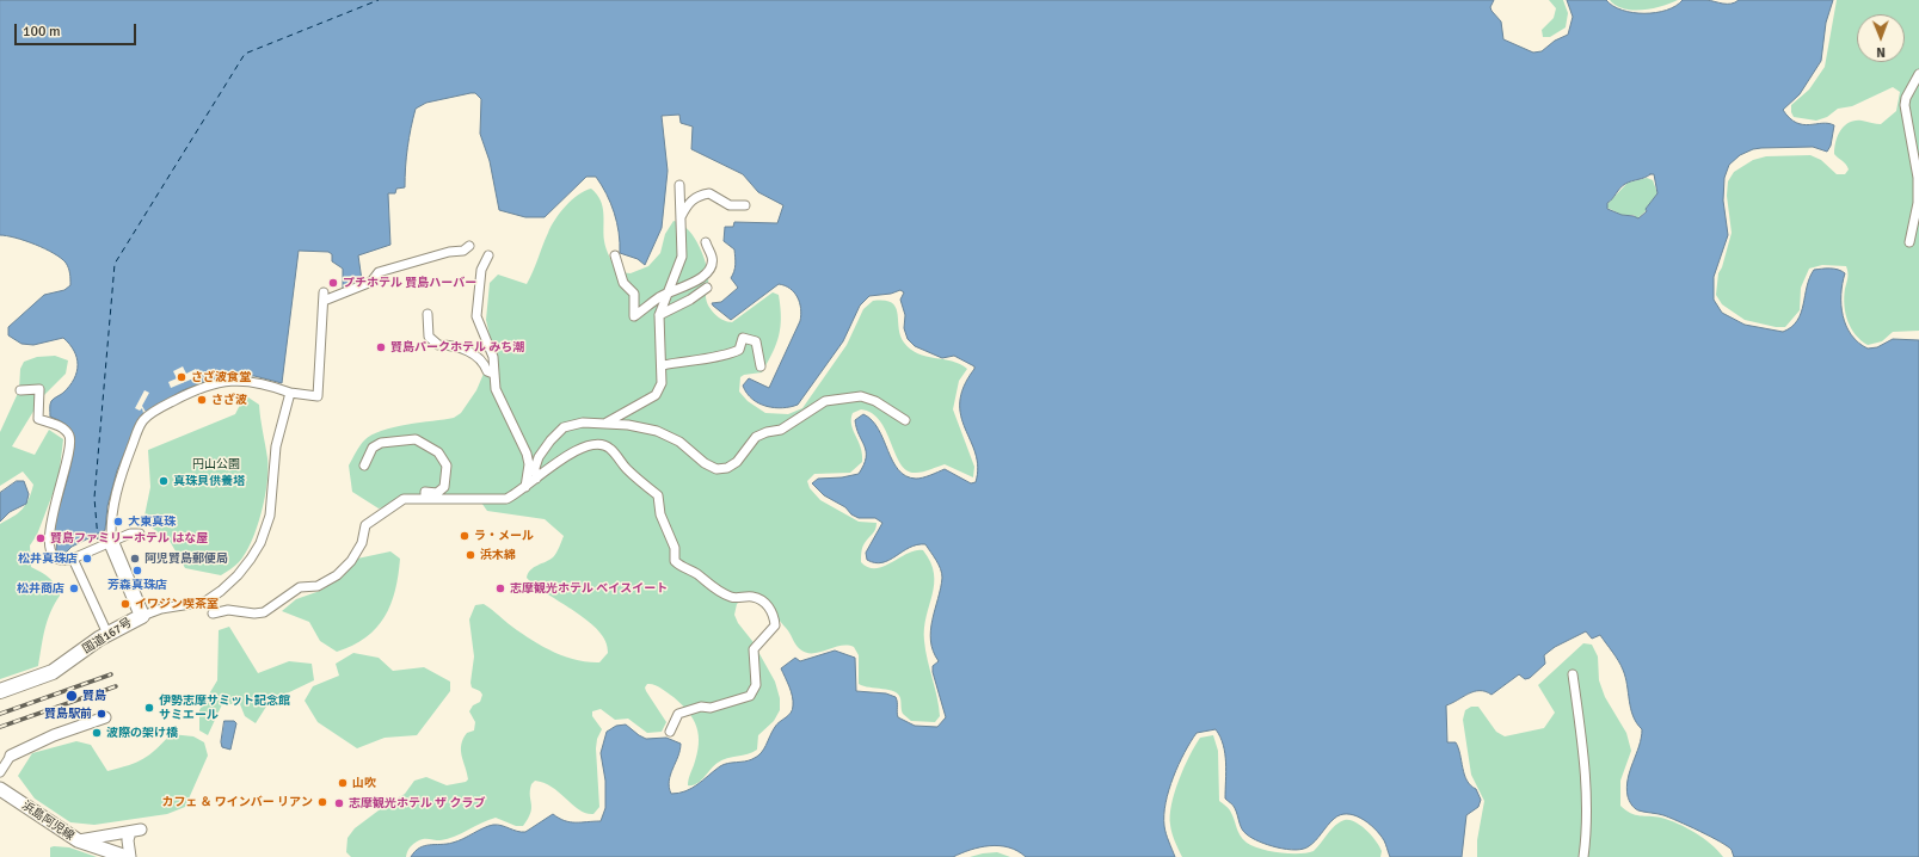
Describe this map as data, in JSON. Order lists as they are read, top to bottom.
{
  "streets": {
    "highway": ["国道167号"],
    "main road": ["浜島阿児線"]
  },
  "parks": ["円山公園"],
  "places": [
    "プチホテル 賢島ハーバー",
    "賢島パークホテル みち潮",
    "さざ波食堂",
    "さざ波",
    "真珠貝供養塔",
    "大東真珠",
    "ラ・メール",
    "賢島ファミリーホテル はな屋",
    "浜木綿",
    "松井真珠店",
    "阿児賢島郵便局",
    "芳森真珠店",
    "松井商店",
    "志摩観光ホテル ベイスイート",
    "イワジン喫茶室",
    "賢島",
    "伊勢志摩サミット記念館 サミエール",
    "賢島駅前",
    "波際の架け橋",
    "山吹",
    "カフェ ＆ ワインバー リアン",
    "志摩観光ホテル ザ クラブ"
  ],
  "scale_bar": "100 m",
  "north": "bottom"
}
